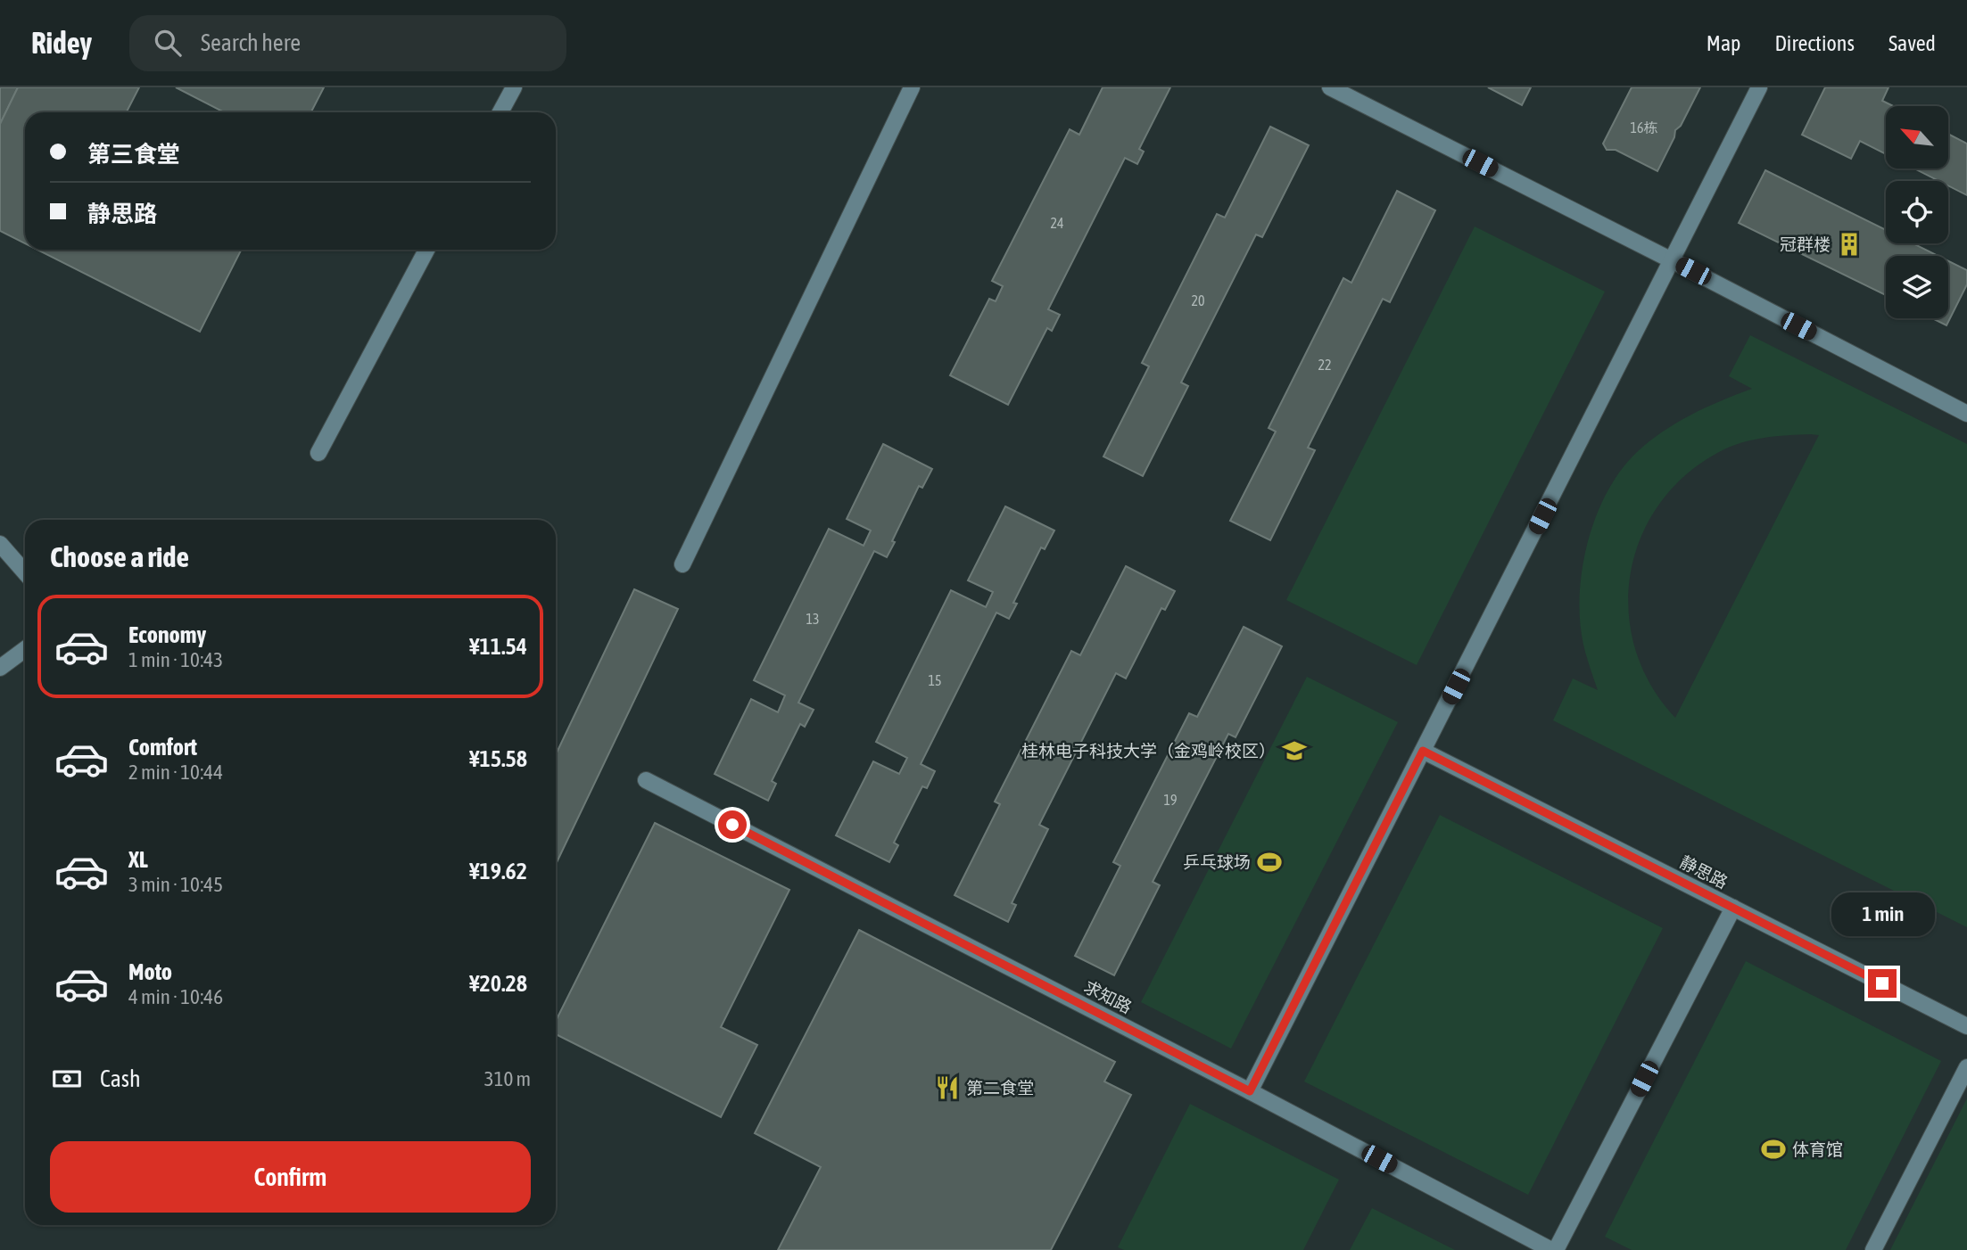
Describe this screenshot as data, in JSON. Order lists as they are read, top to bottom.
{
  "streets": {
    "street": ["静思路", "求知路"]
  },
  "places": {
    "building": ["冠群楼"],
    "school or university": ["桂林电子科技大学（金鸡岭校区）"],
    "sports": ["乒乓球场", "体育馆"],
    "restaurant": ["第二食堂"]
  },
  "house_numbers": [
    "16栋",
    "24",
    "20",
    "22",
    "13",
    "15",
    "19"
  ],
  "north": "top left",
  "page": {
    "header": "Ridey",
    "search": "Search here",
    "nav": ["Map", "Directions", "Saved"],
    "banner": ["第三食堂", "静思路"],
    "heading": "Choose a ride",
    "list": [
      {
        "name": "Economy",
        "note": "1 min · 10:43",
        "value": "¥11.54"
      },
      {
        "name": "Comfort",
        "note": "2 min · 10:44",
        "value": "¥15.58"
      },
      {
        "name": "XL",
        "note": "3 min · 10:45",
        "value": "¥19.62"
      },
      {
        "name": "Moto",
        "note": "4 min · 10:46",
        "value": "¥20.28"
      }
    ],
    "bubble": "1 min",
    "pay": ["Cash", "310 m"],
    "buttons": "Confirm"
  }
}
